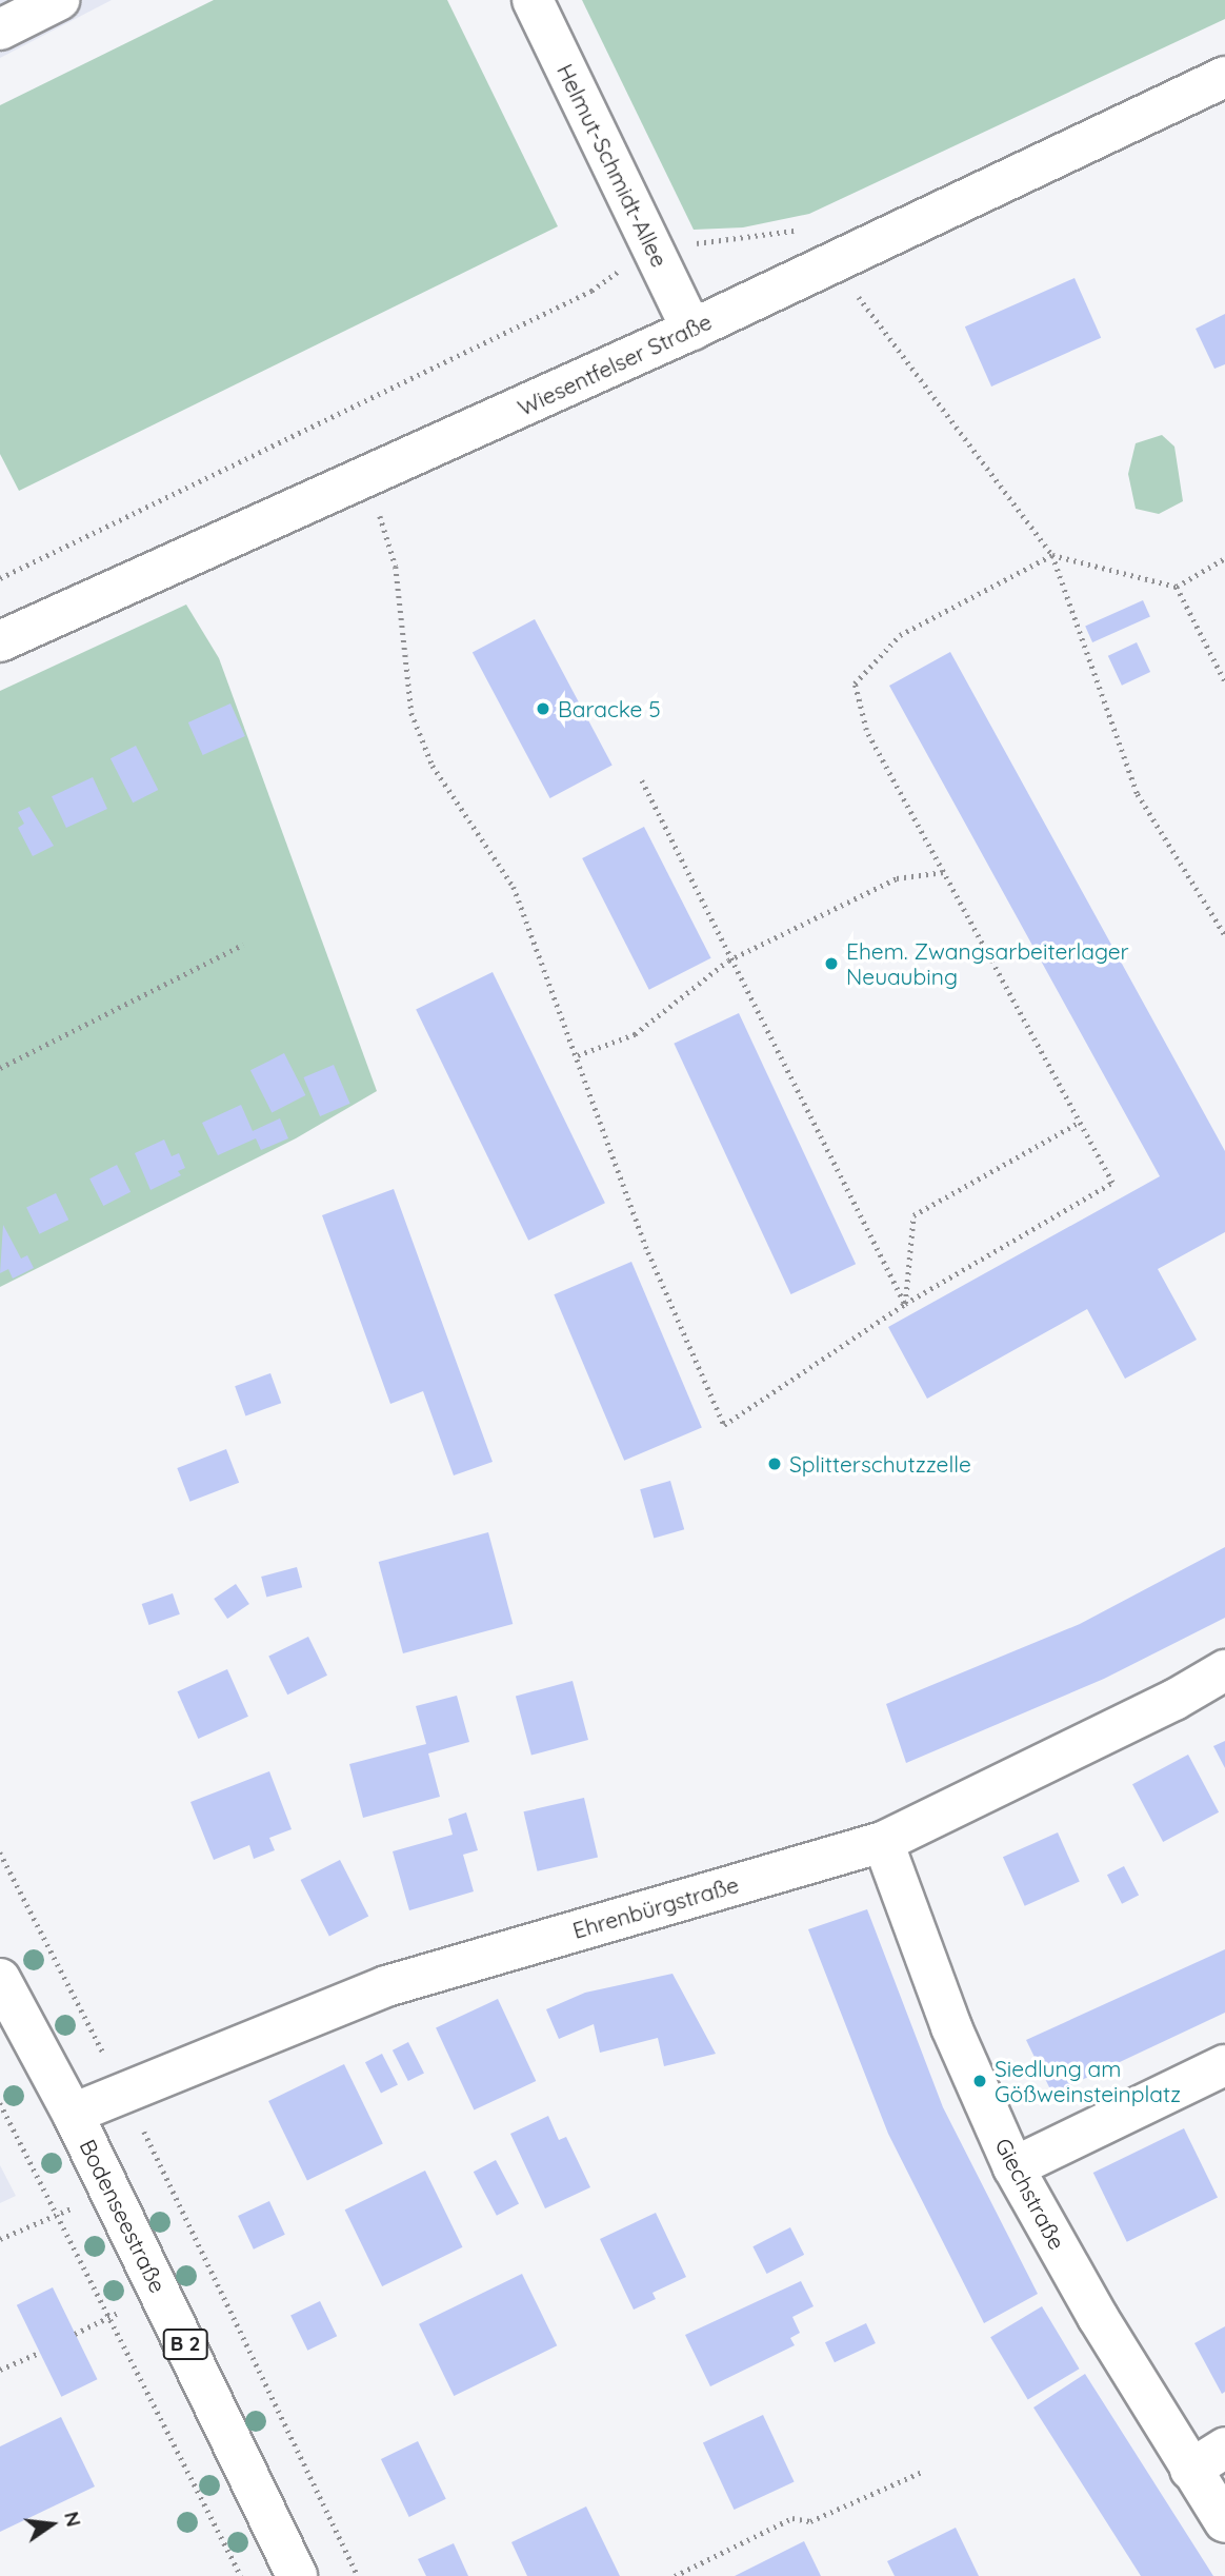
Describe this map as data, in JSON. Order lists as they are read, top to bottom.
{
  "streets": {
    "street": [
      "Helmut-Schmidt-Allee",
      "Wiesentfelser Straße",
      "Ehrenbürgstraße",
      "Giechstraße",
      "Bodenseestraße",
      "B 2"
    ]
  },
  "crossings": [
    ["Helmut-Schmidt-Allee", "Wiesentfelser Straße"],
    ["Ehrenbürgstraße", "Giechstraße"],
    ["Ehrenbürgstraße", "Bodenseestraße"]
  ],
  "places": [
    "Baracke 5",
    "Ehem. Zwangsarbeiterlager Neuaubing",
    "Splitterschutzzelle",
    "Siedlung am Gößweinsteinplatz"
  ],
  "north": "right"
}
